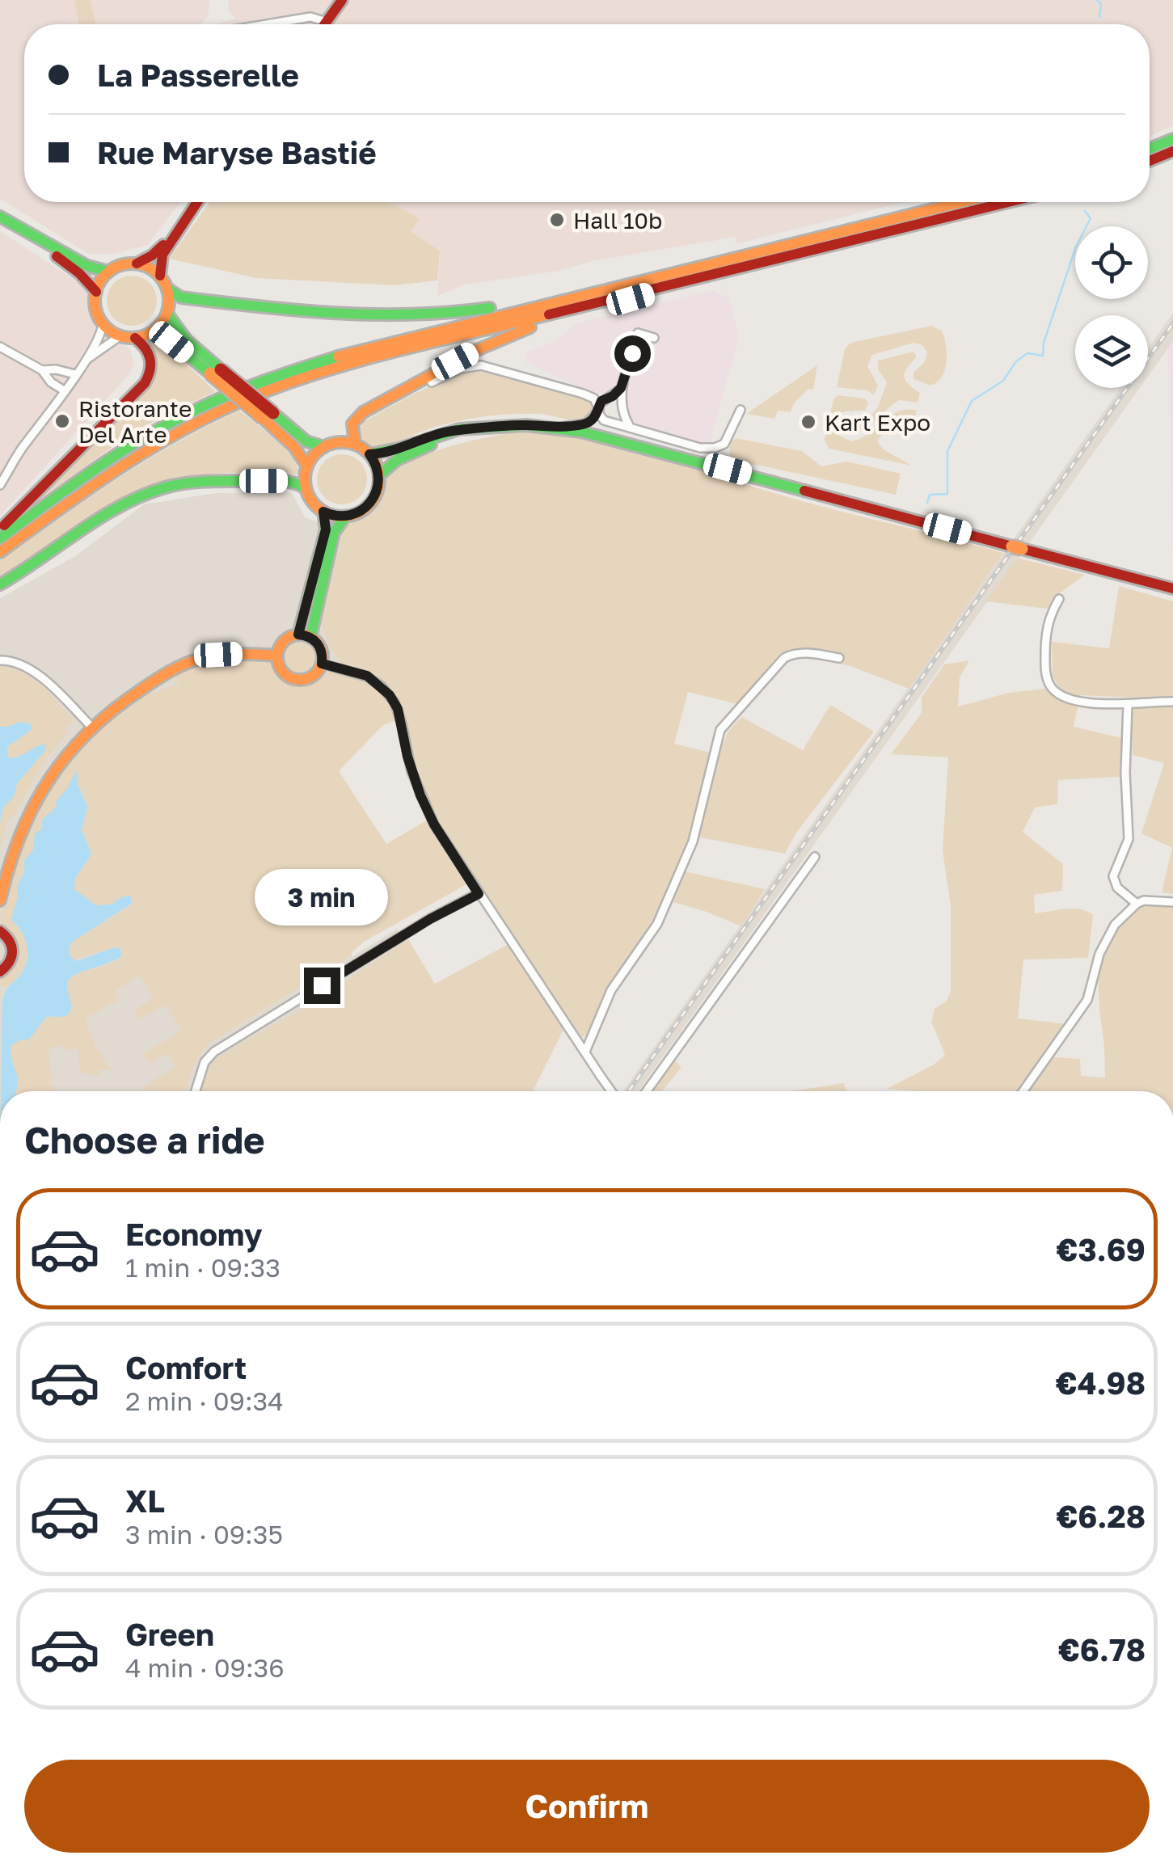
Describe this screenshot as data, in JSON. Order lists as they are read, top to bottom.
{
  "places": ["Hall 10b", "Ristorante Del Arte", "Kart Expo"],
  "page": {
    "banner": ["La Passerelle", "Rue Maryse Bastié"],
    "bubble": "3 min",
    "heading": "Choose a ride",
    "list": [
      {
        "name": "Economy",
        "note": "1 min · 09:33",
        "value": "€3.69"
      },
      {
        "name": "Comfort",
        "note": "2 min · 09:34",
        "value": "€4.98"
      },
      {
        "name": "XL",
        "note": "3 min · 09:35",
        "value": "€6.28"
      },
      {
        "name": "Green",
        "note": "4 min · 09:36",
        "value": "€6.78"
      }
    ],
    "buttons": "Confirm"
  }
}
